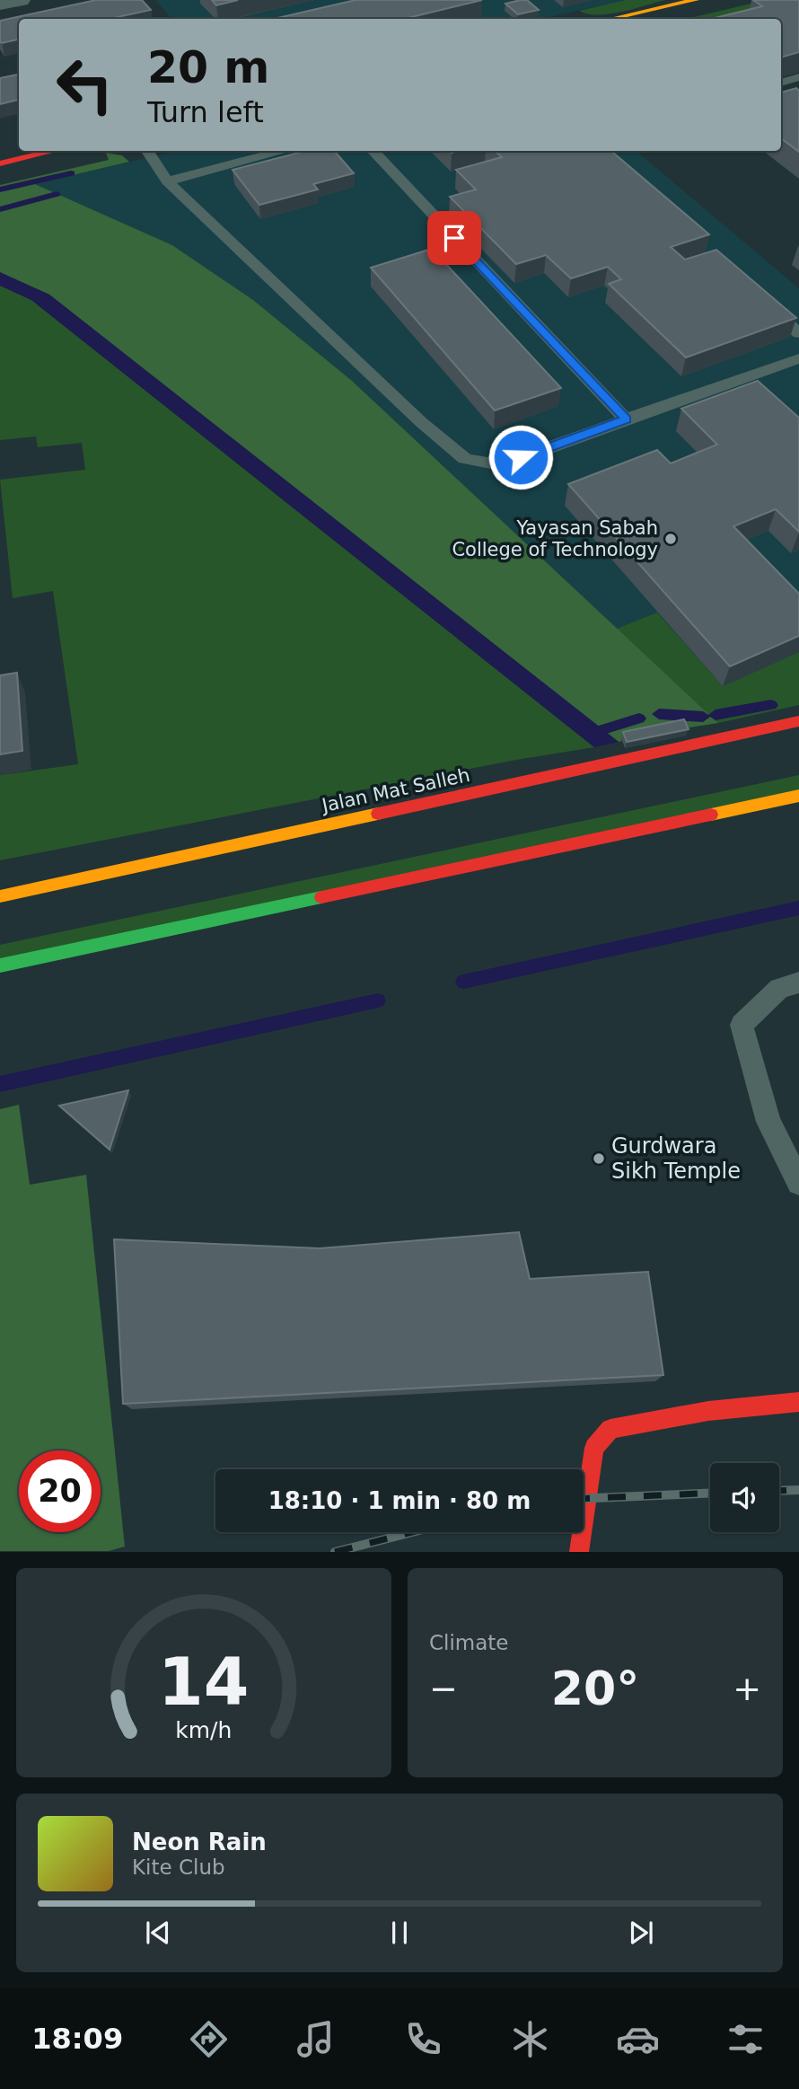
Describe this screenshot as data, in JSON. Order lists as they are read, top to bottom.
{
  "streets": {
    "main road": ["Jalan Mat Salleh"]
  },
  "places": ["Yayasan Sabah College of Technology", "Gurdwara Sikh Temple"],
  "page": {
    "turn": ["20 m", "Turn left"],
    "limit": "20",
    "trip": "18:10 · 1 min · 80 m",
    "tile": "Climate",
    "heat": ["−", "20°", "+"],
    "song": ["Neon Rain", "Kite Club"],
    "tabs": "18:09",
    "gauge": ["14", "km/h"]
  }
}
